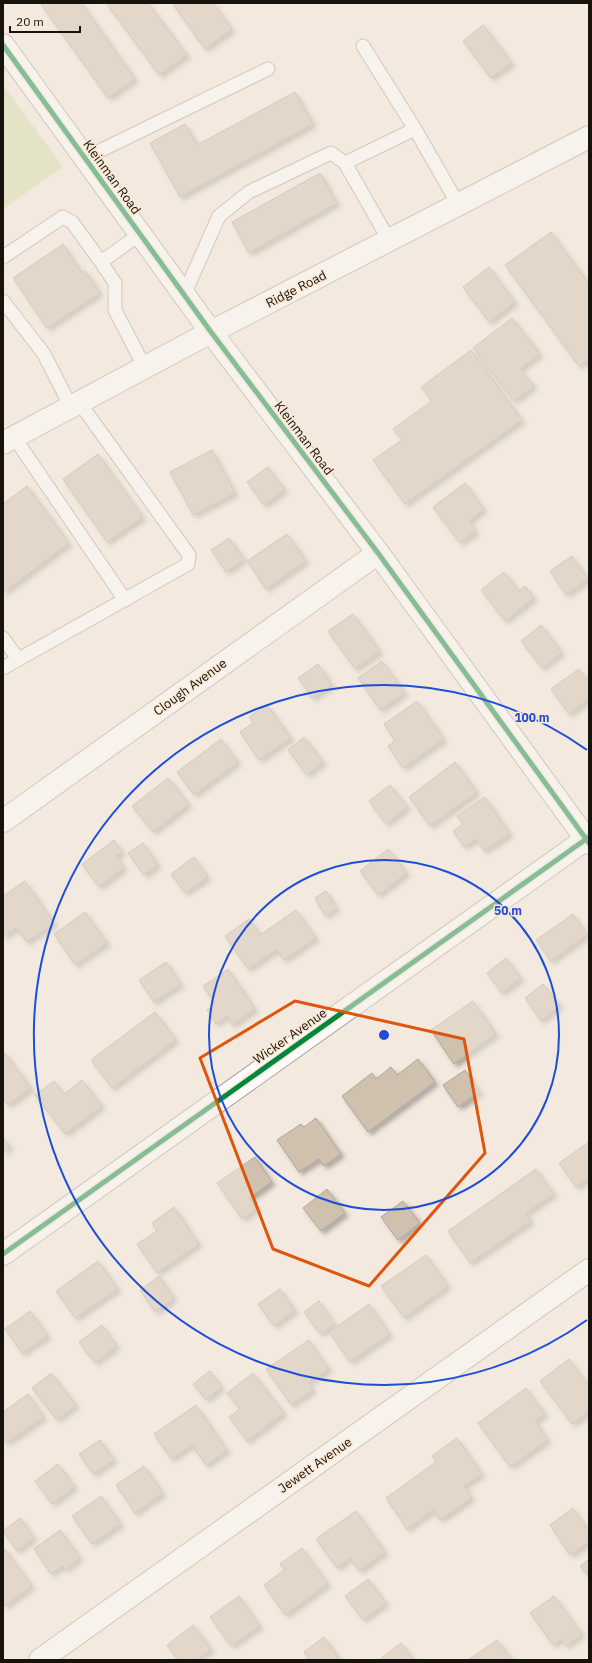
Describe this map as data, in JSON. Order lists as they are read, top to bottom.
{
  "streets": {
    "street": [
      "Kleinman Road",
      "Ridge Road",
      "Clough Avenue",
      "Wicker Avenue",
      "Jewett Avenue"
    ]
  },
  "crossings": [
    ["Kleinman Road", "Ridge Road"],
    ["Kleinman Road", "Clough Avenue"],
    ["Kleinman Road", "Wicker Avenue"]
  ],
  "scale_bar": "20 m",
  "rings": ["100 m", "50 m"]
}
